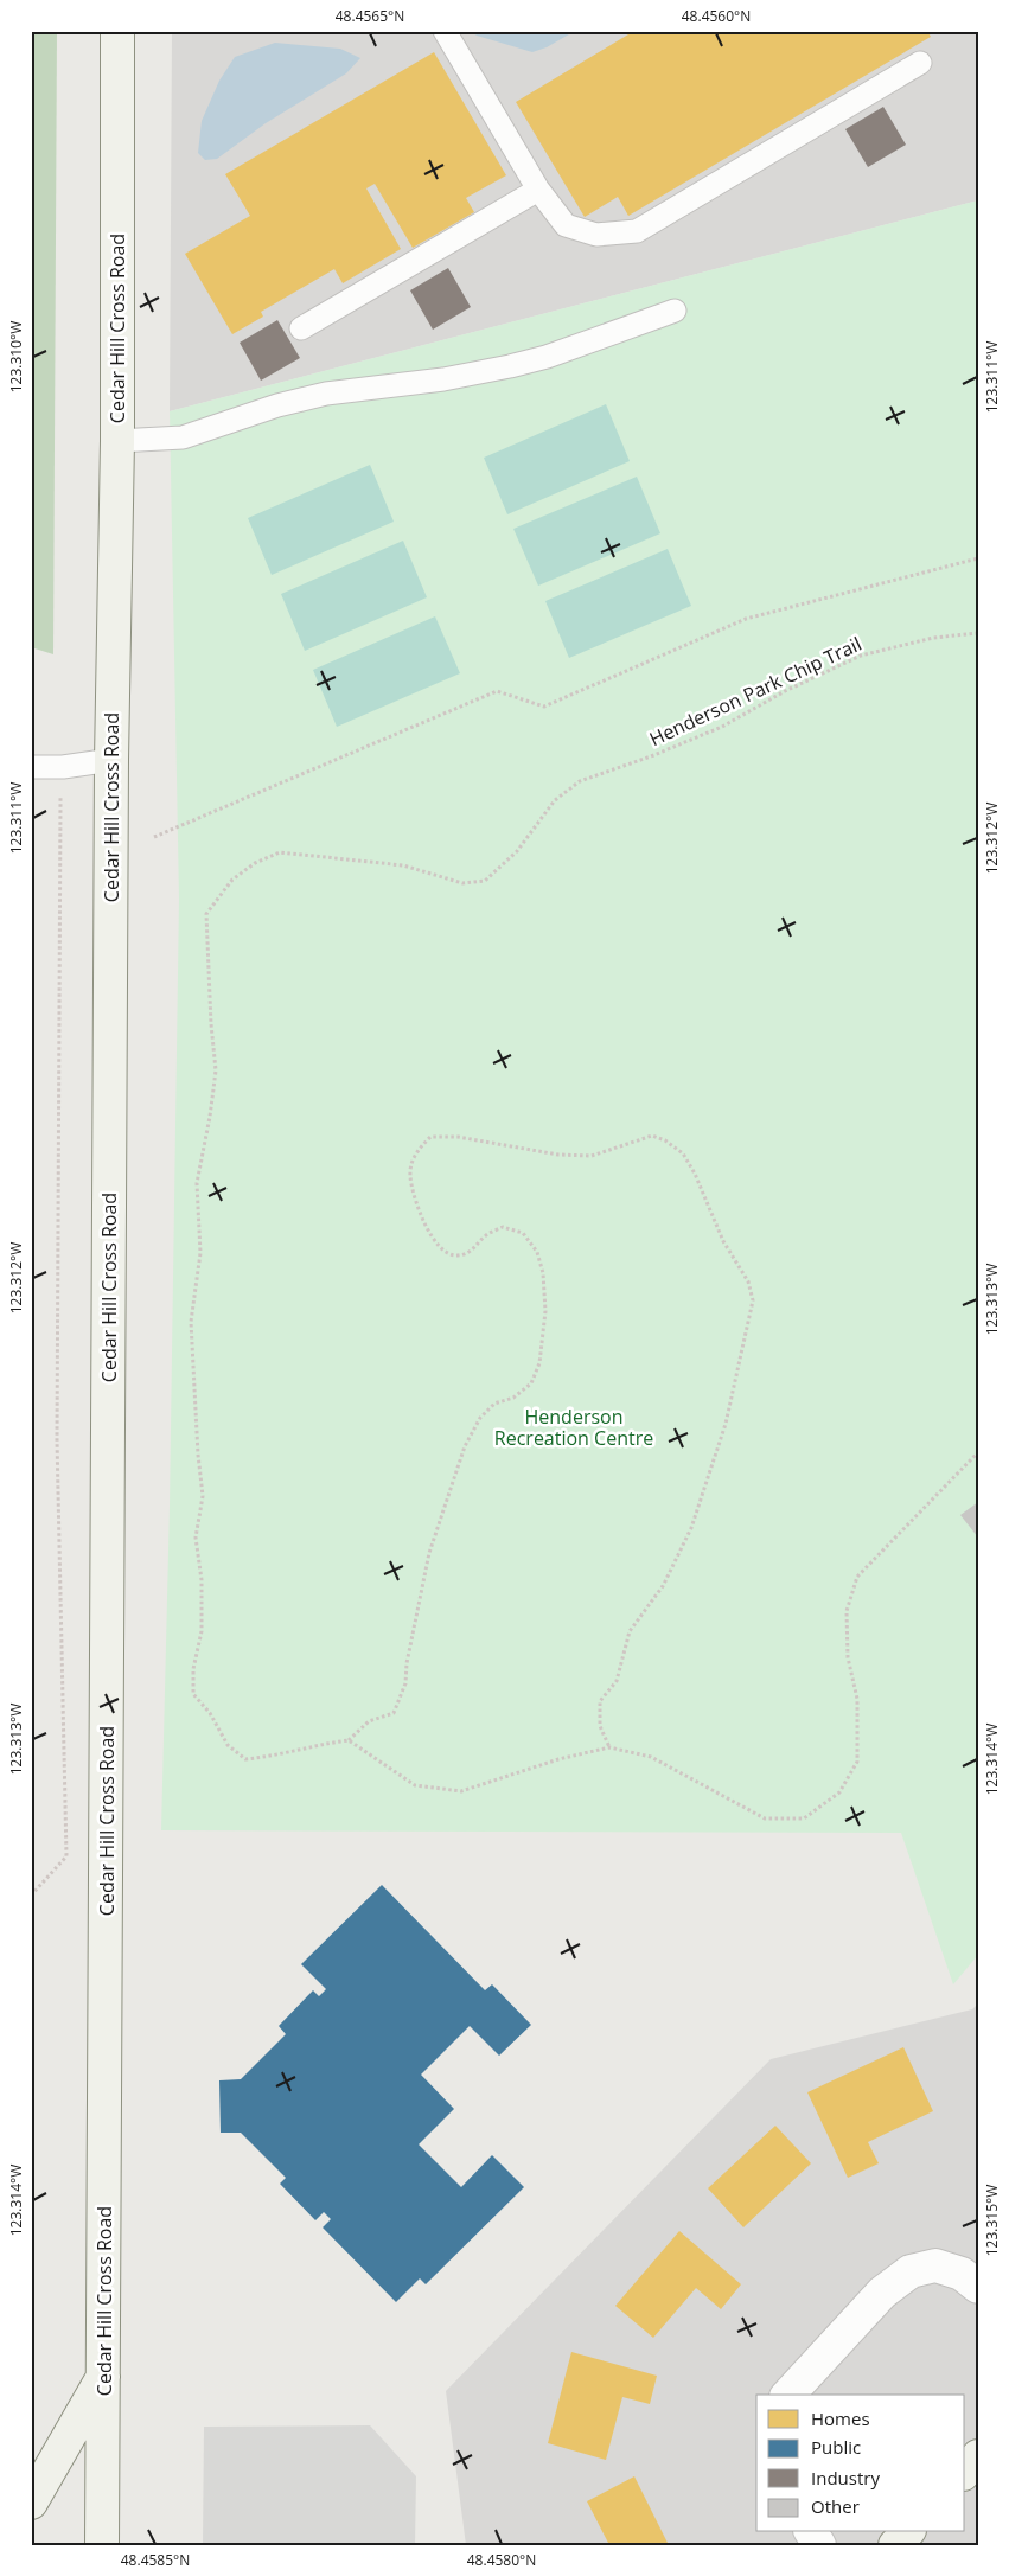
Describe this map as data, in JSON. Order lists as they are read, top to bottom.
{
  "streets": {
    "main road": ["Cedar Hill Cross Road"],
    "path": ["Henderson Park Chip Trail"]
  },
  "parks": ["Henderson Recreation Centre"],
  "legend": [
    "Homes",
    "Public",
    "Industry",
    "Other"
  ],
  "coordinates": [
    "48.4565°N",
    "48.4560°N",
    "123.310°W",
    "123.311°W",
    "123.312°W",
    "123.313°W",
    "123.314°W",
    "123.315°W",
    "48.4585°N",
    "48.4580°N"
  ]
}
